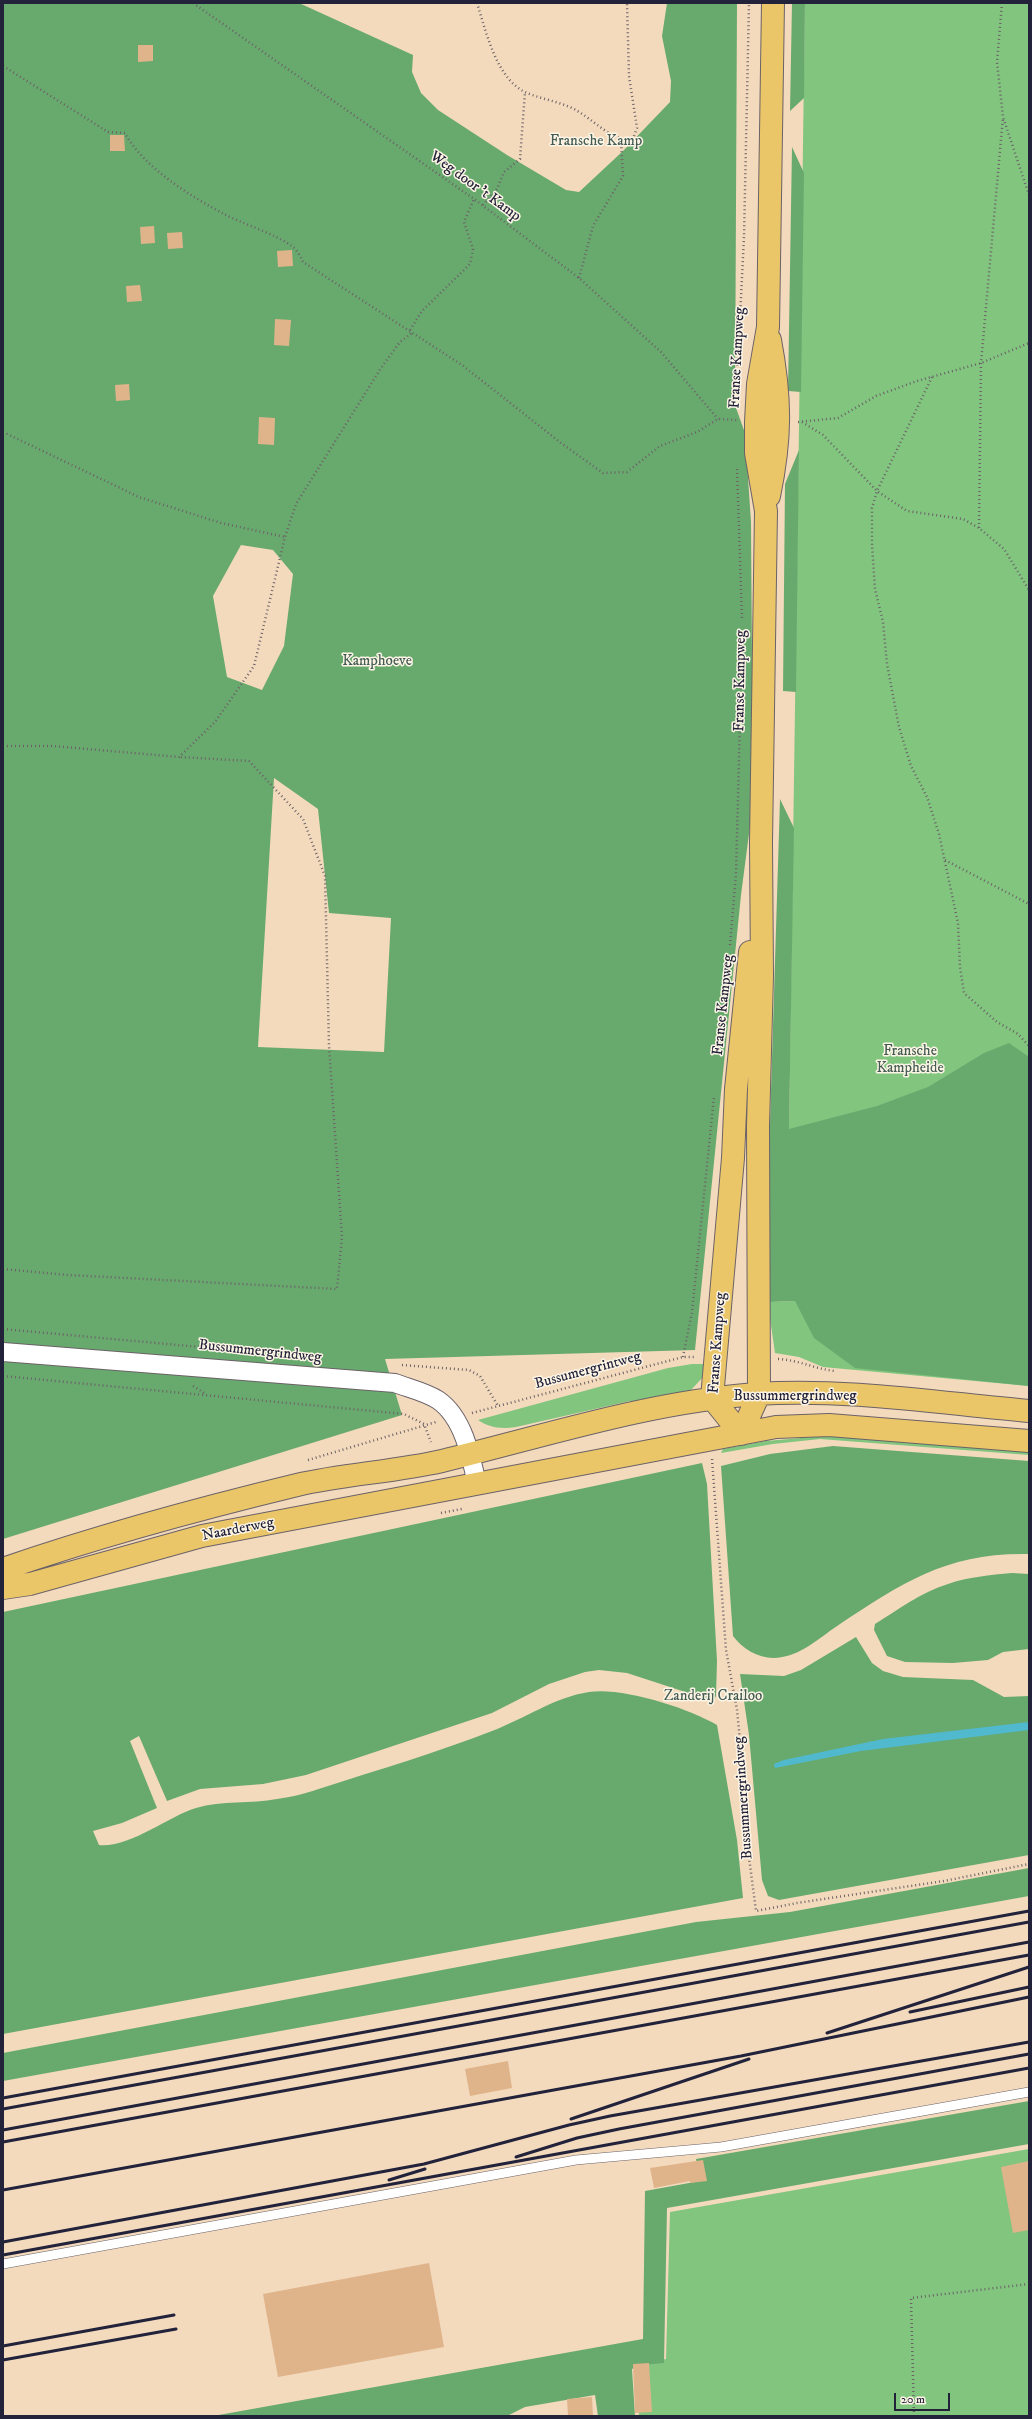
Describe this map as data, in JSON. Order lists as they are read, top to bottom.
{
  "streets": {
    "main road": ["Franse Kampweg", "Bussummergrindweg", "Naarderweg"],
    "path": ["Weg door 't Kamp", "Bussumergrintweg"]
  },
  "crossings": [
    ["Franse Kampweg", "Bussummergrindweg"],
    ["Franse Kampweg", "Bussumergrintweg"],
    ["Bussummergrindweg", "Naarderweg"]
  ],
  "parks": [
    "Fransche Kamp",
    "Kamphoeve",
    "Fransche Kampheide",
    "Zanderij Crailoo"
  ],
  "scale_bar": "20 m"
}
